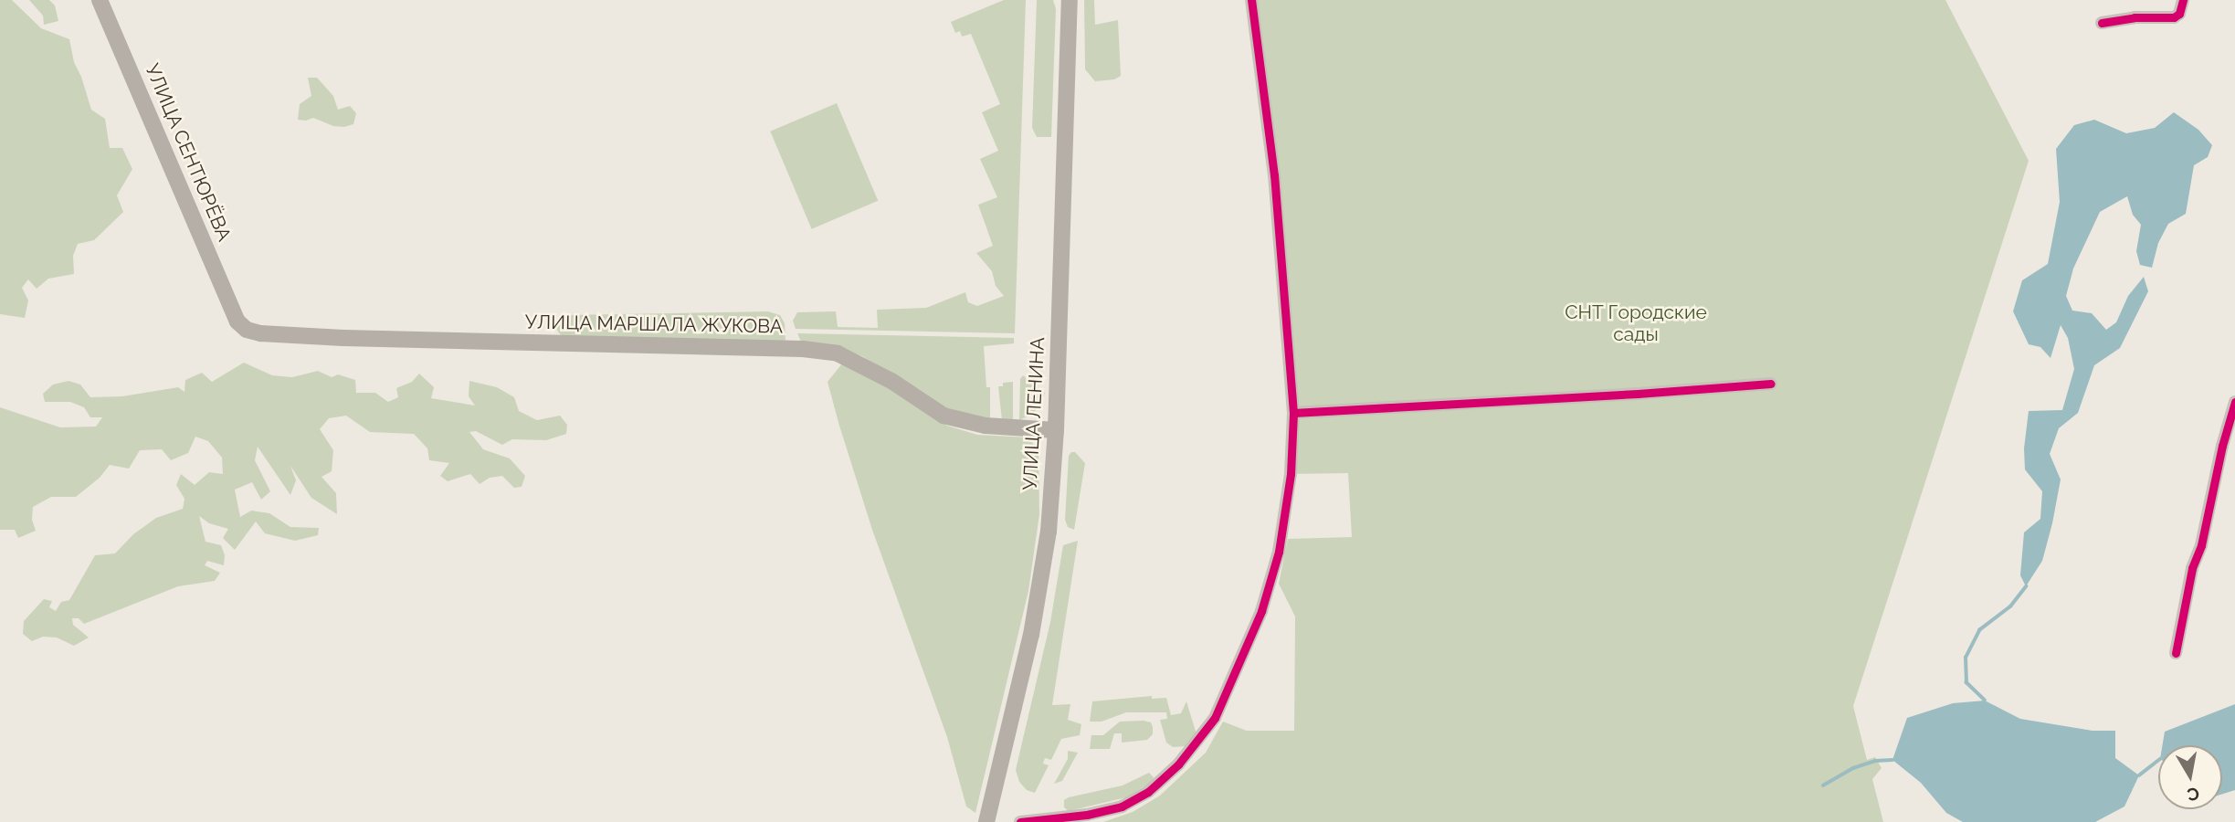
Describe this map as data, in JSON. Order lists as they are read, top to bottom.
{
  "streets": {
    "main road": ["УЛИЦА СЕНТЮРЁВА", "УЛИЦА МАРШАЛА ЖУКОВА", "УЛИЦА ЛЕНИНА"]
  },
  "crossings": [
    ["УЛИЦА СЕНТЮРЁВА", "УЛИЦА МАРШАЛА ЖУКОВА"],
    ["УЛИЦА МАРШАЛА ЖУКОВА", "УЛИЦА ЛЕНИНА"]
  ],
  "parks": ["СНТ Городские сады"],
  "north": "bottom"
}
